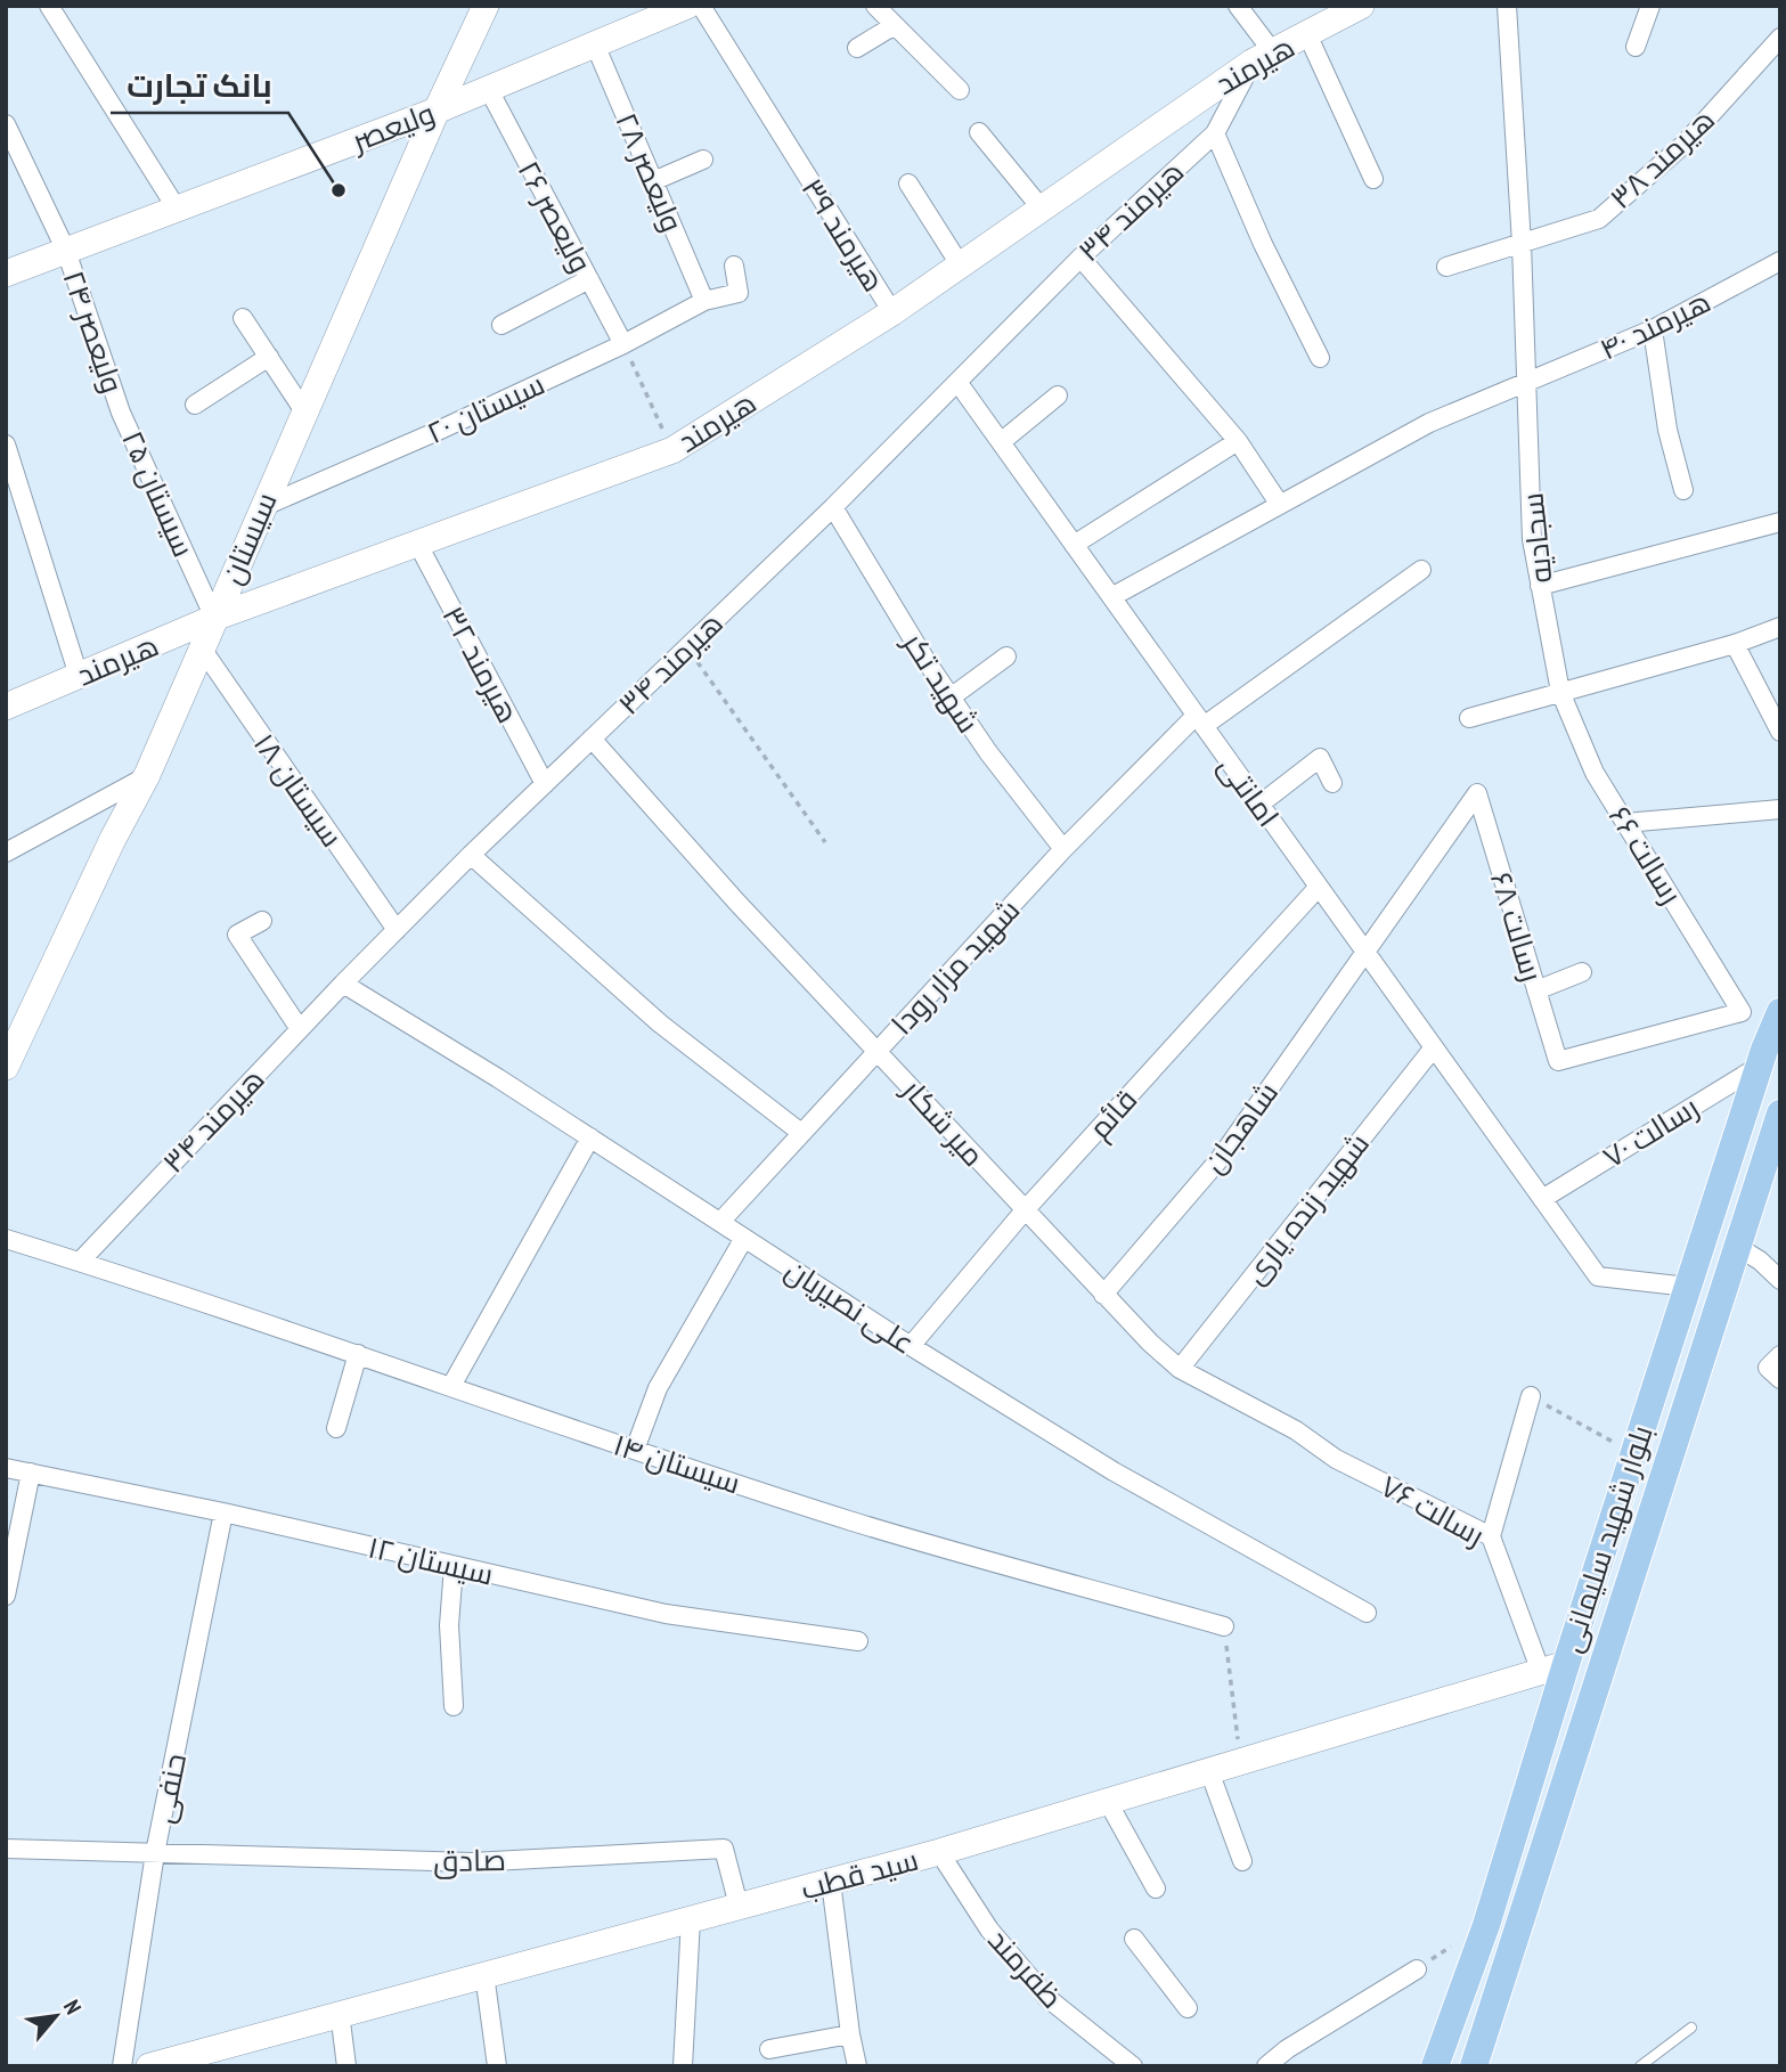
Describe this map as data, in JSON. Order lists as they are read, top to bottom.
{
  "streets": {
    "main road": ["بلوار شهید سلیمانی"],
    "street": [
      "هیرمند",
      "ولیعصر",
      "هیرمند ۳۸",
      "ولیعصر ۲۸",
      "هیرمند ۳۴",
      "ولیعصر ۲۶",
      "هیرمند ۳۹",
      "هیرمند ۴۰",
      "ولیعصر ۲۴",
      "سیستان ۲۰",
      "سیستان ۲۵",
      "سیستان",
      "سجادیه",
      "هیرمند ۳۲",
      "شهید تکر",
      "سیستان ۱۸",
      "امانتی",
      "رسالت ۶۶",
      "رسالت ۶۸",
      "شهید مزار رودا",
      "قائم",
      "میر شکار",
      "شاهجان",
      "رسالت ۷۰",
      "شهید زنده یاری",
      "علی نصیریان",
      "سیستان ۱۴",
      "رسالت ۷۶",
      "سیستان ۱۲",
      "حنفی",
      "صادق",
      "سید قطب",
      "ظفرمند"
    ]
  },
  "crossings": [
    ["هیرمند", "هیرمند ۳۴"],
    ["هیرمند", "هیرمند ۳۹"],
    ["هیرمند", "سیستان ۲۵"],
    ["هیرمند", "سیستان"],
    ["هیرمند", "هیرمند ۳۲"],
    ["ولیعصر", "ولیعصر ۲۸"],
    ["ولیعصر", "ولیعصر ۲۶"],
    ["ولیعصر", "ولیعصر ۲۴"],
    ["ولیعصر", "سیستان"],
    ["ولیعصر ۲۸", "سیستان ۲۰"],
    ["هیرمند ۳۴", "هیرمند ۳۲"],
    ["هیرمند ۳۴", "شهید تکر"],
    ["هیرمند ۳۴", "سیستان ۱۸"],
    ["هیرمند ۳۴", "امانتی"],
    ["هیرمند ۳۴", "میر شکار"],
    ["هیرمند ۳۴", "علی نصیریان"],
    ["هیرمند ۳۴", "سیستان ۱۴"],
    ["ولیعصر ۲۶", "سیستان ۲۰"],
    ["هیرمند ۴۰", "سجادیه"],
    ["هیرمند ۴۰", "امانتی"],
    ["ولیعصر ۲۴", "سیستان ۲۵"],
    ["سیستان ۲۰", "سیستان"],
    ["سیستان ۲۵", "سیستان"],
    ["سیستان", "سیستان ۱۸"],
    ["سجادیه", "رسالت ۶۶"],
    ["شهید تکر", "شهید مزار رودا"],
    ["امانتی", "رسالت ۶۸"],
    ["امانتی", "شهید مزار رودا"],
    ["امانتی", "قائم"],
    ["امانتی", "شاهجان"],
    ["امانتی", "رسالت ۷۰"],
    ["امانتی", "شهید زنده یاری"],
    ["امانتی", "بلوار شهید سلیمانی"],
    ["رسالت ۶۶", "رسالت ۶۸"],
    ["رسالت ۶۸", "شاهجان"],
    ["شهید مزار رودا", "میر شکار"],
    ["شهید مزار رودا", "علی نصیریان"],
    ["قائم", "میر شکار"],
    ["قائم", "علی نصیریان"],
    ["میر شکار", "شاهجان"],
    ["میر شکار", "شهید زنده یاری"],
    ["میر شکار", "رسالت ۷۶"],
    ["رسالت ۷۰", "بلوار شهید سلیمانی"],
    ["رسالت ۷۶", "بلوار شهید سلیمانی"],
    ["رسالت ۷۶", "سید قطب"],
    ["بلوار شهید سلیمانی", "سید قطب"],
    ["سیستان ۱۲", "حنفی"],
    ["حنفی", "صادق"],
    ["صادق", "سید قطب"],
    ["سید قطب", "ظفرمند"]
  ],
  "places": ["بانک تجارت"],
  "north": "top right"
}
